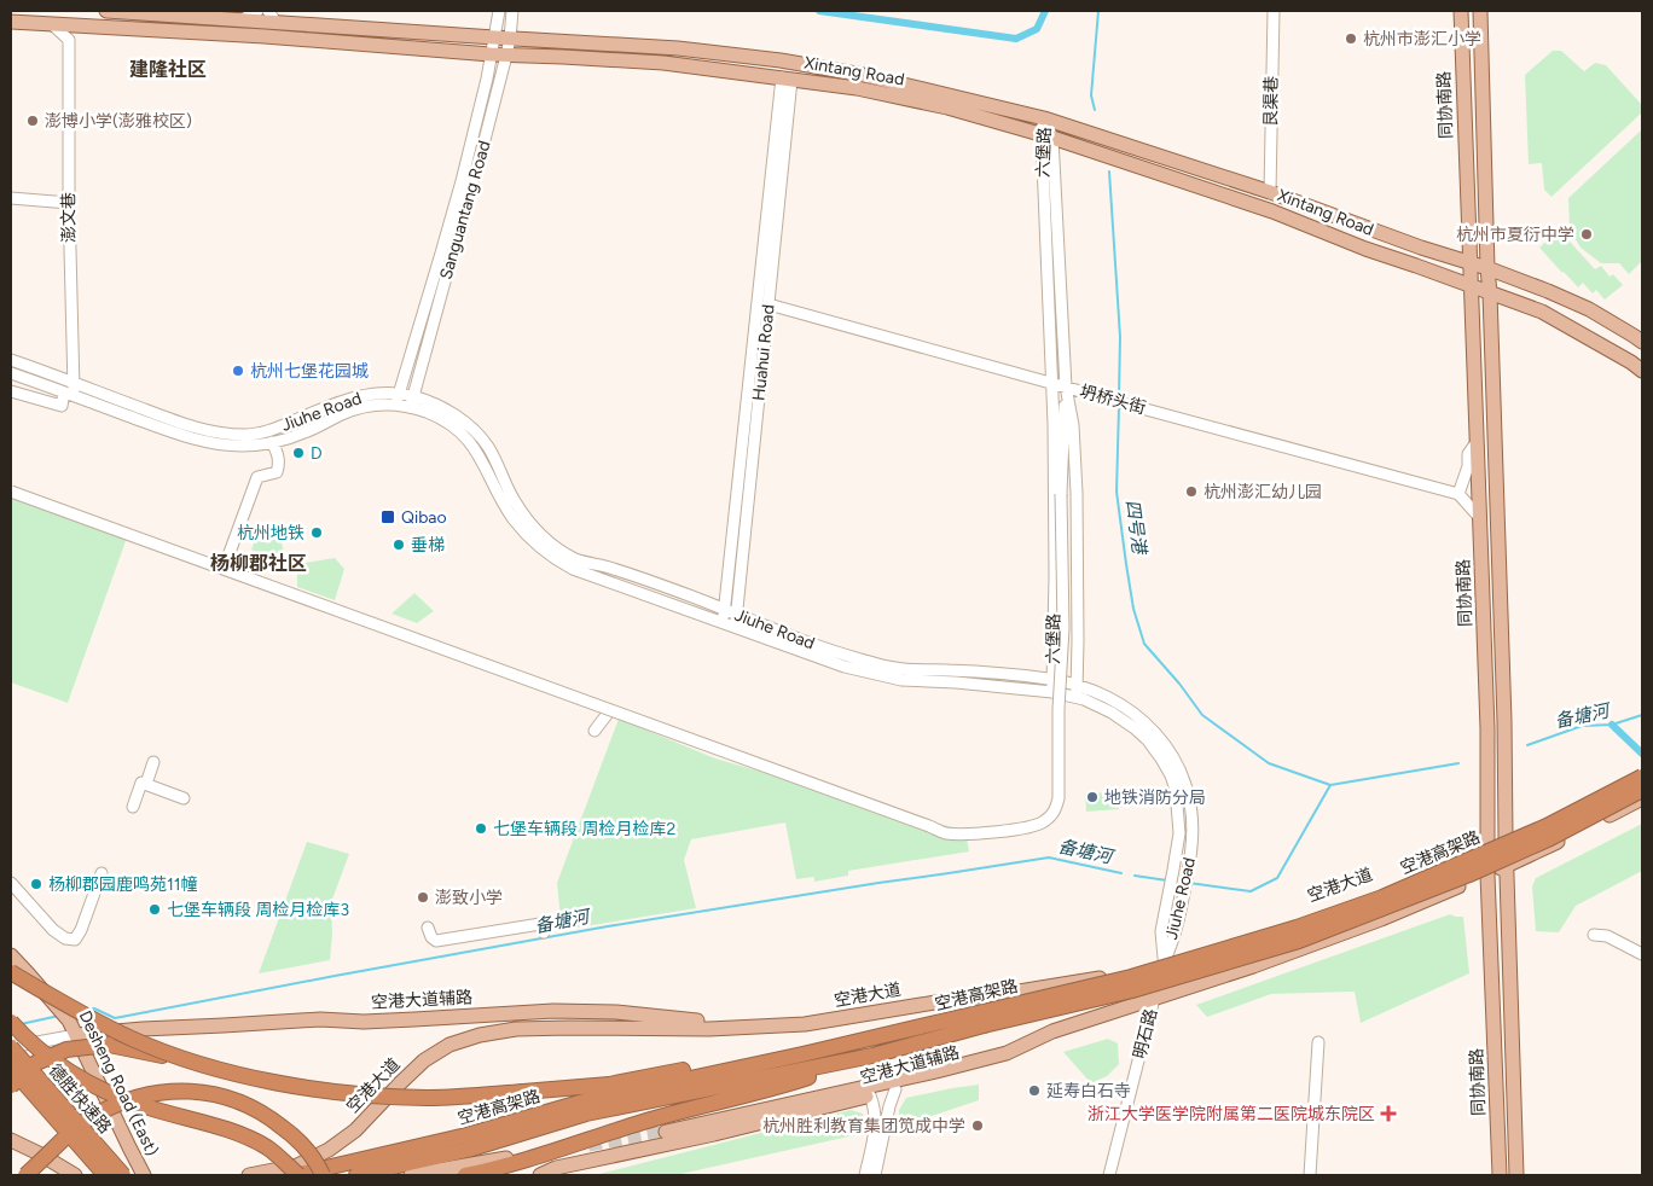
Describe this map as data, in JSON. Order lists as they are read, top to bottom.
{
  "streets": {
    "highway": ["空港高架路", "德胜快速路"],
    "main road": [
      "Xintang Road",
      "同协南路",
      "空港大道",
      "空港大道辅路",
      "Desheng Road (East)"
    ],
    "street": [
      "艮渠巷",
      "六堡路",
      "Sanguantang Road",
      "澎文巷",
      "Huahui Road",
      "坍桥头街",
      "Jiuhe Road",
      "明石路"
    ]
  },
  "crossings": [
    ["Xintang Road", "艮渠巷"],
    ["Xintang Road", "同协南路"],
    ["Xintang Road", "六堡路"],
    ["Xintang Road", "Sanguantang Road"],
    ["Xintang Road", "Huahui Road"],
    ["同协南路", "空港大道"],
    ["六堡路", "坍桥头街"],
    ["六堡路", "Jiuhe Road"],
    ["Sanguantang Road", "Jiuhe Road"],
    ["澎文巷", "Jiuhe Road"],
    ["Huahui Road", "坍桥头街"],
    ["Huahui Road", "Jiuhe Road"],
    ["Jiuhe Road", "空港大道"],
    ["Jiuhe Road", "明石路"],
    ["空港高架路", "空港大道"],
    ["空港大道", "空港大道辅路"],
    ["空港大道", "明石路"],
    ["空港大道辅路", "Desheng Road (East)"]
  ],
  "districts": ["建隆社区", "杨柳郡社区"],
  "water": ["四号港", "备塘河"],
  "places": {
    "other": [
      "杭州市澎汇小学",
      "澎博小学(澎雅校区)",
      "杭州市夏衍中学",
      "杭州七堡花园城",
      "D",
      "杭州澎汇幼儿园",
      "杭州地铁",
      "垂梯",
      "地铁消防分局",
      "七堡车辆段 周检月检库2",
      "杨柳郡园鹿鸣苑11幢",
      "澎致小学",
      "七堡车辆段 周检月检库3",
      "延寿白石寺",
      "杭州胜利教育集团笕成中学"
    ],
    "transit": ["Qibao"],
    "health": ["浙江大学医学院附属第二医院城东院区"]
  }
}
